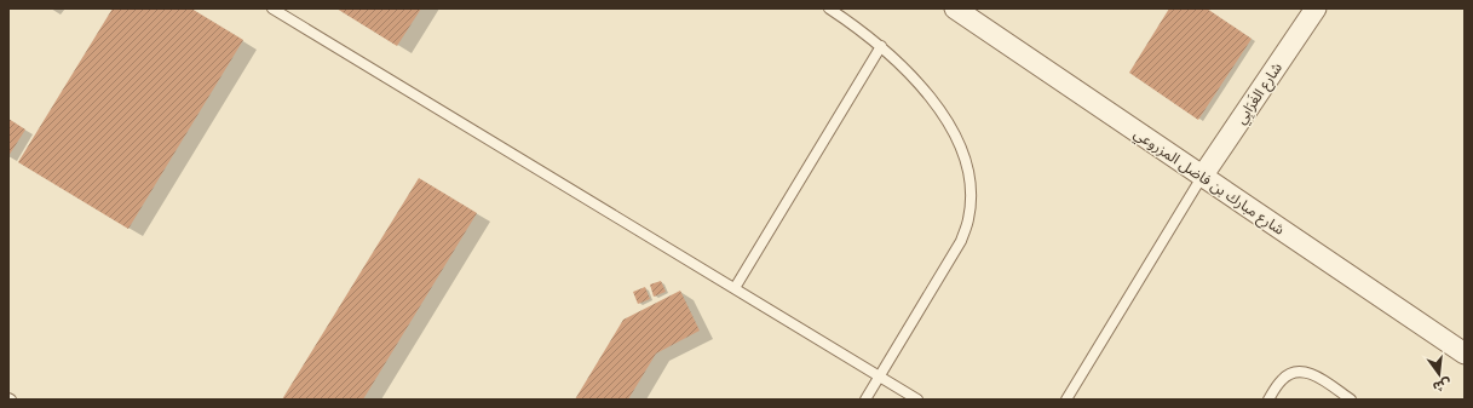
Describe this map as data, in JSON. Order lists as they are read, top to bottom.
{
  "streets": {
    "street": ["شارع الغَرَابِي", "شارع مبارك بن فاضل المزروعي"]
  },
  "crossings": [
    ["شارع الغَرَابِي", "شارع مبارك بن فاضل المزروعي"]
  ],
  "north": "bottom"
}
